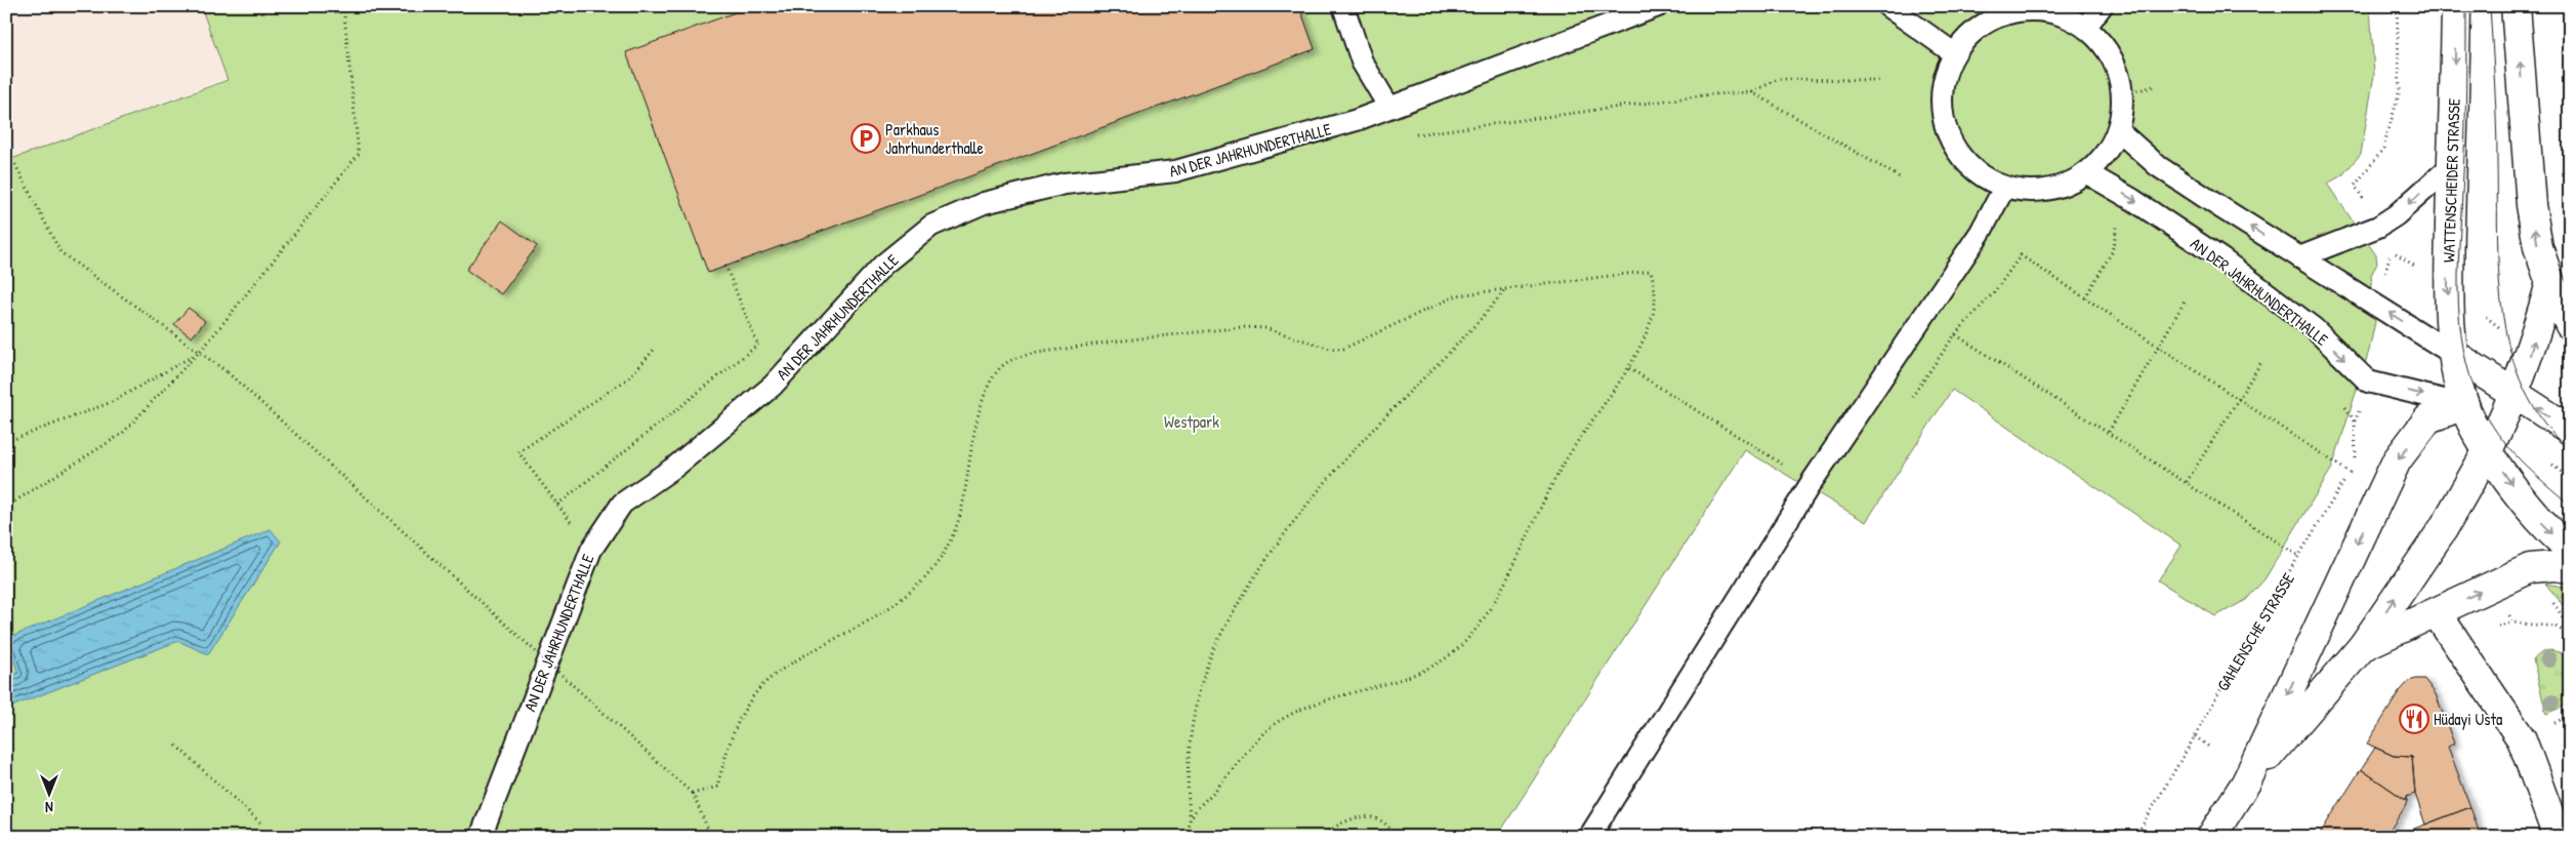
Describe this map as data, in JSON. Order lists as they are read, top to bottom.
{
  "streets": {
    "main road": ["WATTENSCHEIDER STRASSE"],
    "lane": ["AN DER JAHRHUNDERTHALLE"],
    "path": ["GAHLENSCHE STRASSE"]
  },
  "crossings": [
    ["AN DER JAHRHUNDERTHALLE", "WATTENSCHEIDER STRASSE"]
  ],
  "parks": ["Westpark"],
  "places": {
    "parking": ["Parkhaus Jahrhunderthalle"],
    "restaurant": ["Hüdayi Usta"]
  },
  "north": "bottom"
}
